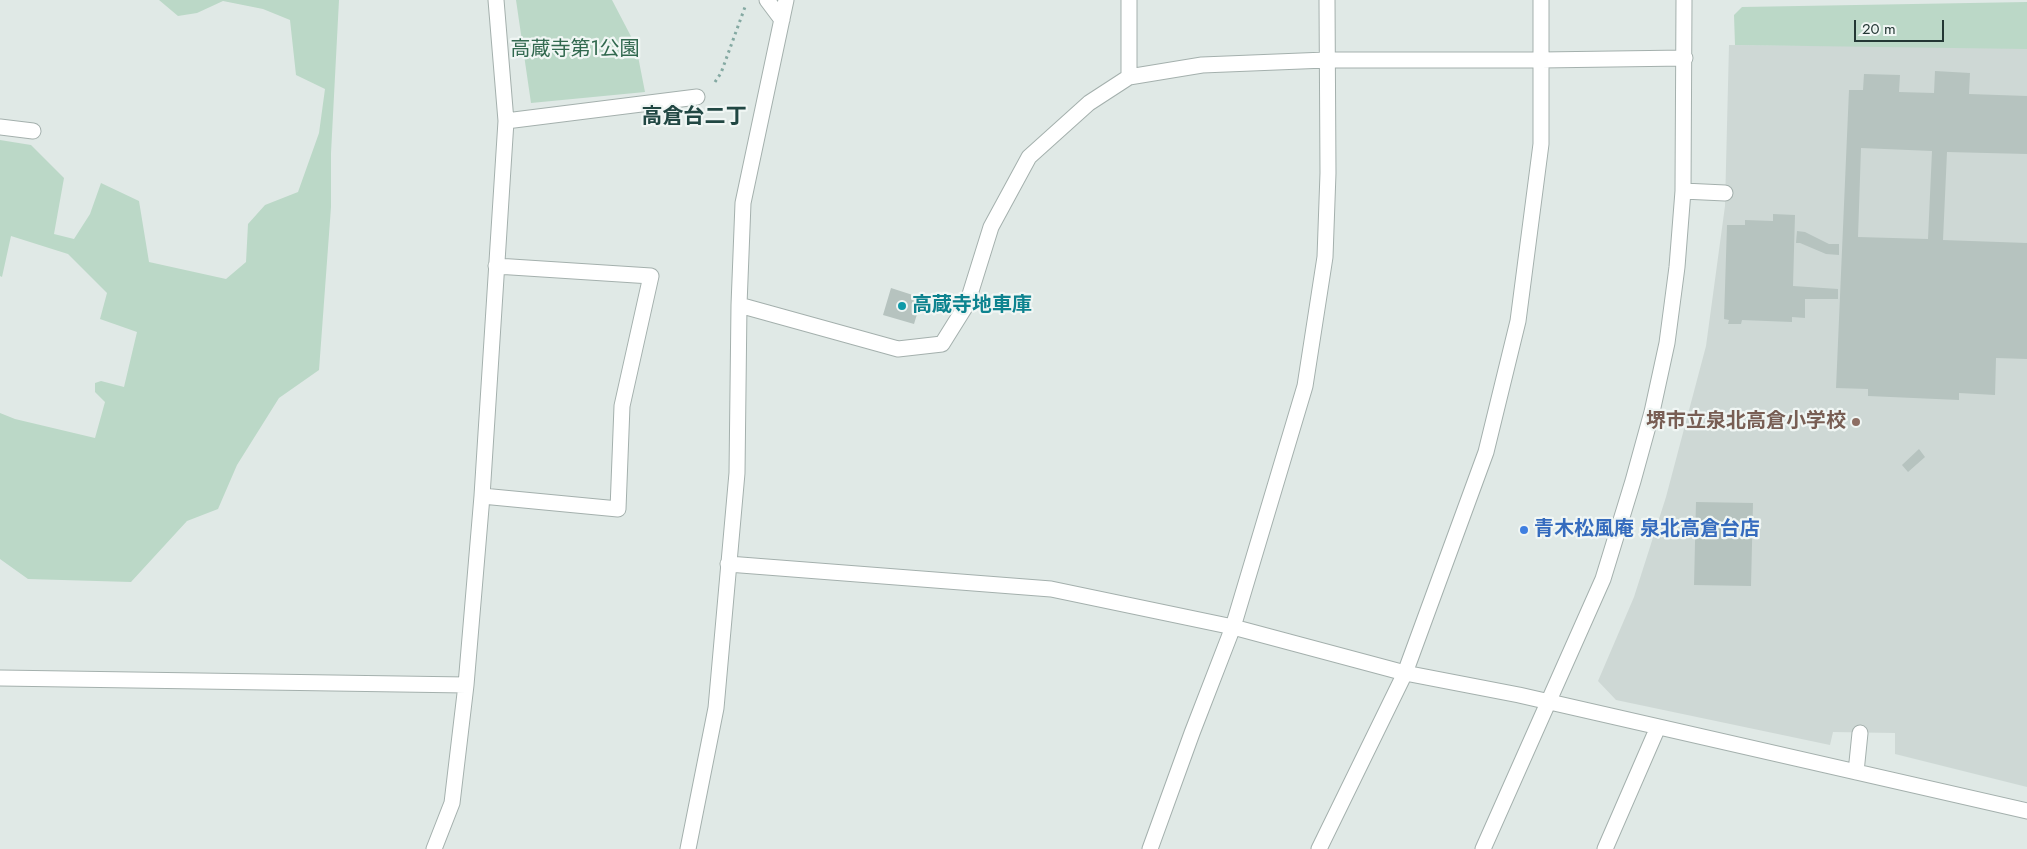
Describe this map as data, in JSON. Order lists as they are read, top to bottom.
{
  "districts": ["高倉台二丁"],
  "parks": ["高蔵寺第1公園"],
  "places": ["高蔵寺地車庫", "堺市立泉北高倉小学校", "青木松風庵 泉北高倉台店"],
  "scale_bar": "20 m"
}
